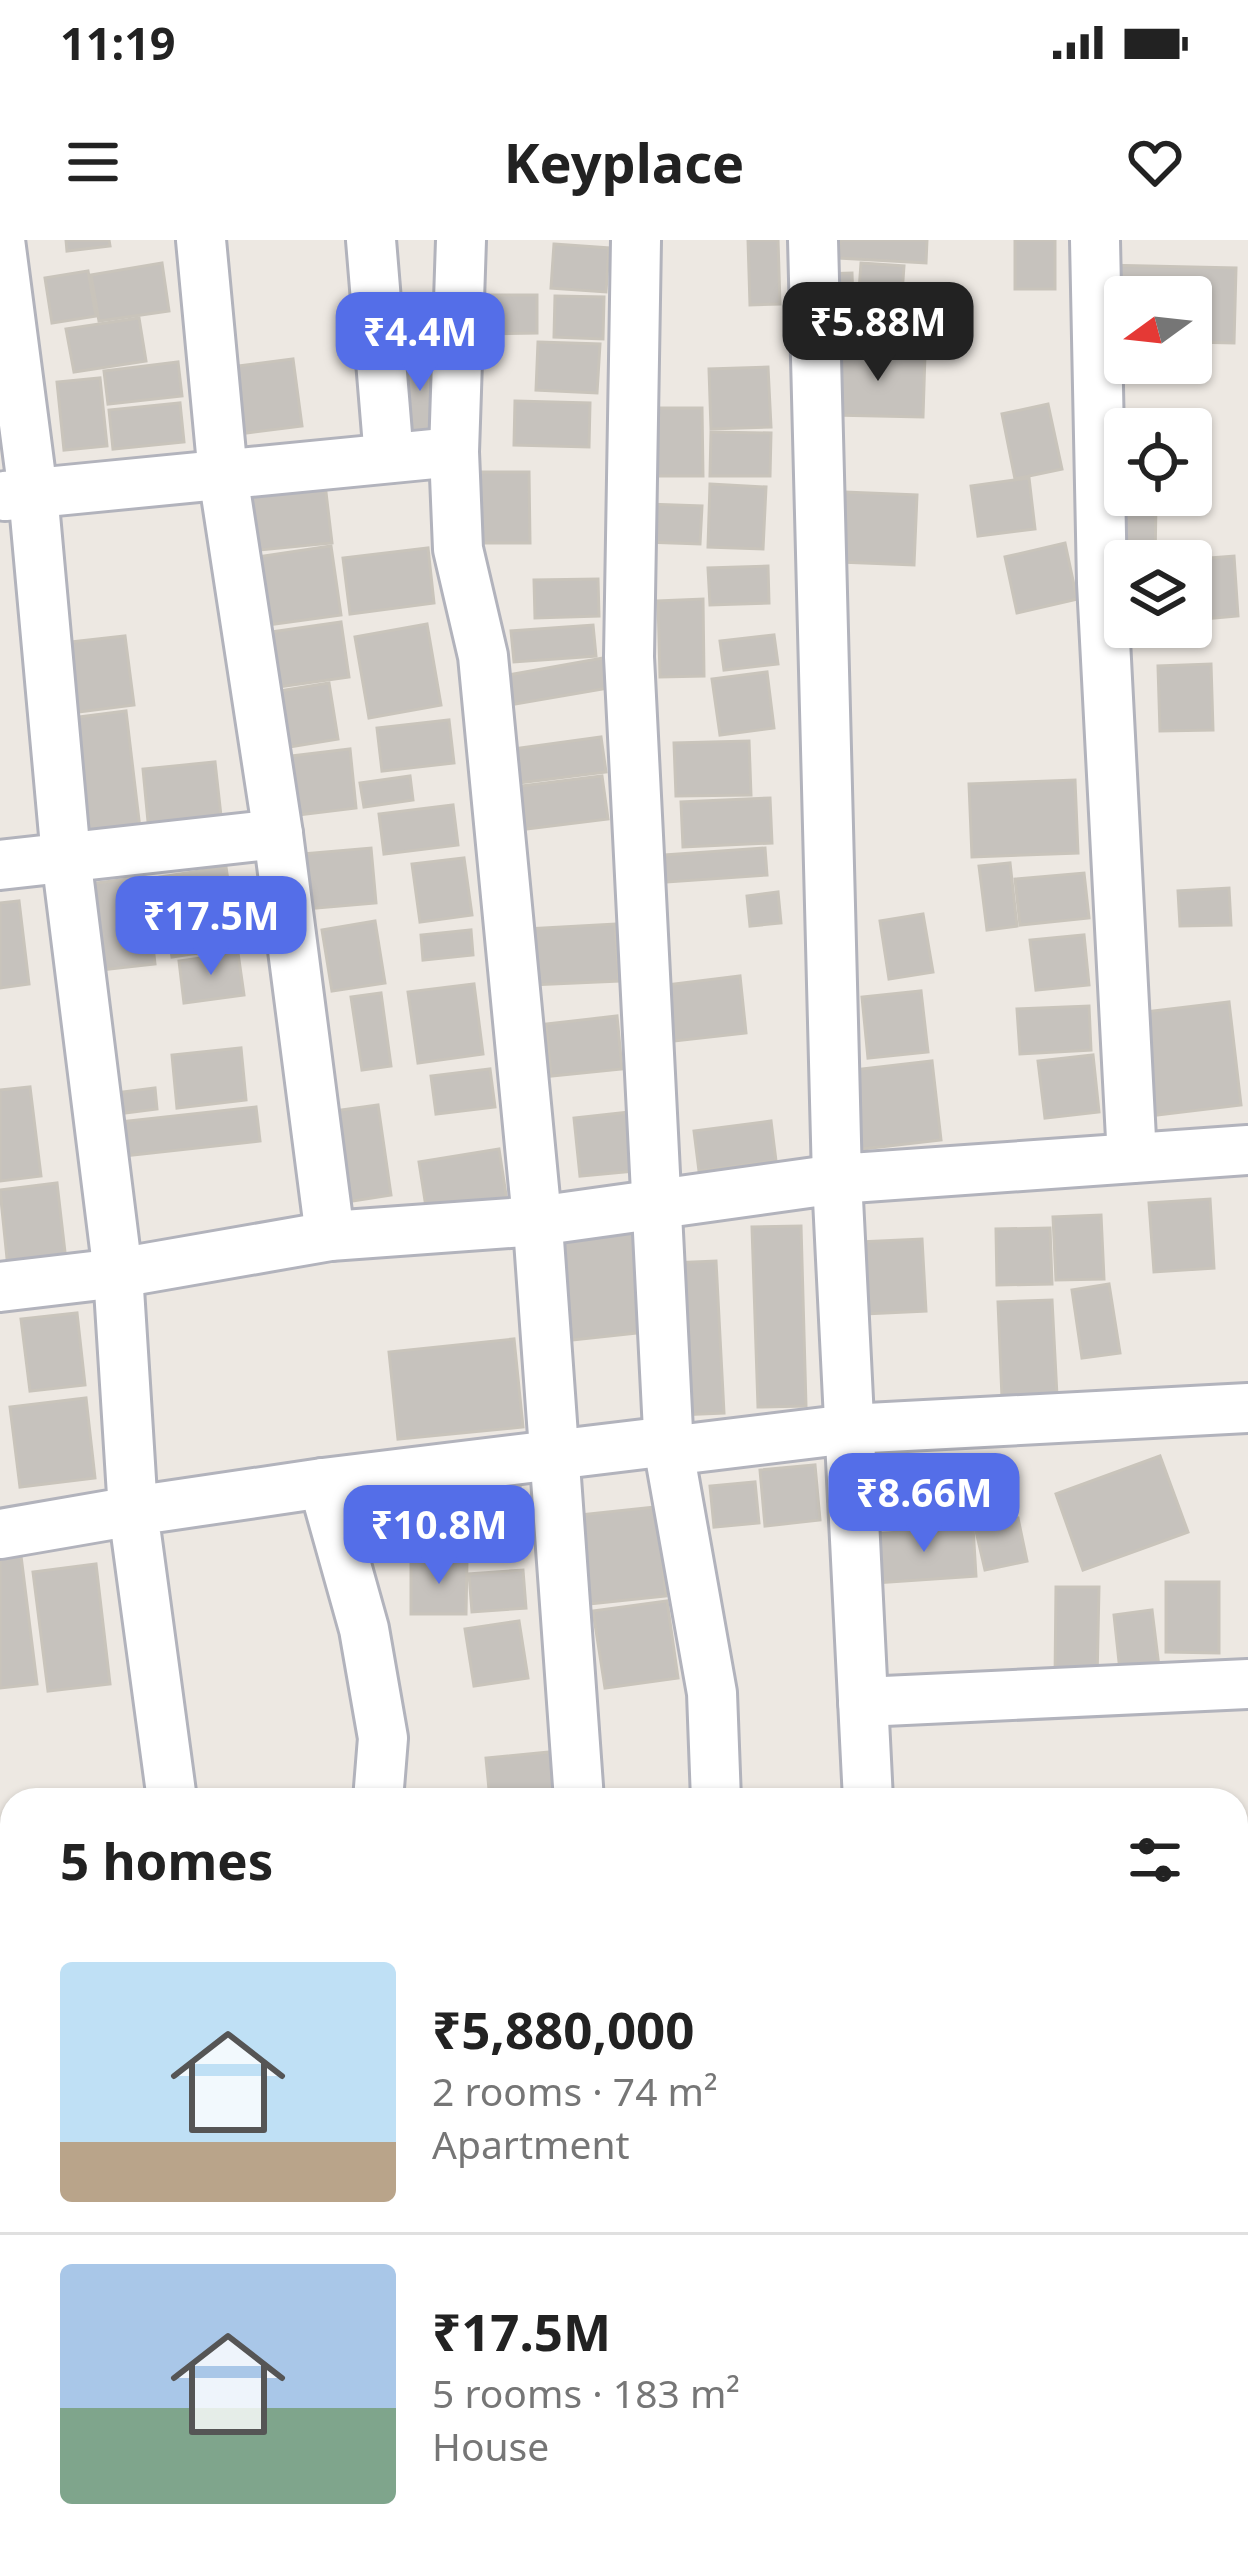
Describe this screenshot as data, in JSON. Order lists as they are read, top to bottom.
{
  "north": "left",
  "page": {
    "status": "11:19",
    "header": "Keyplace",
    "price": [
      "₹5.88M",
      "₹4.4M",
      "₹17.5M",
      "₹8.66M",
      "₹10.8M"
    ],
    "heading": "5 homes",
    "list": [
      {
        "name": "₹5,880,000",
        "note": "2 rooms · 74 m² · Apartment"
      },
      {
        "name": "₹17.5M",
        "note": "5 rooms · 183 m² · House"
      }
    ]
  }
}
